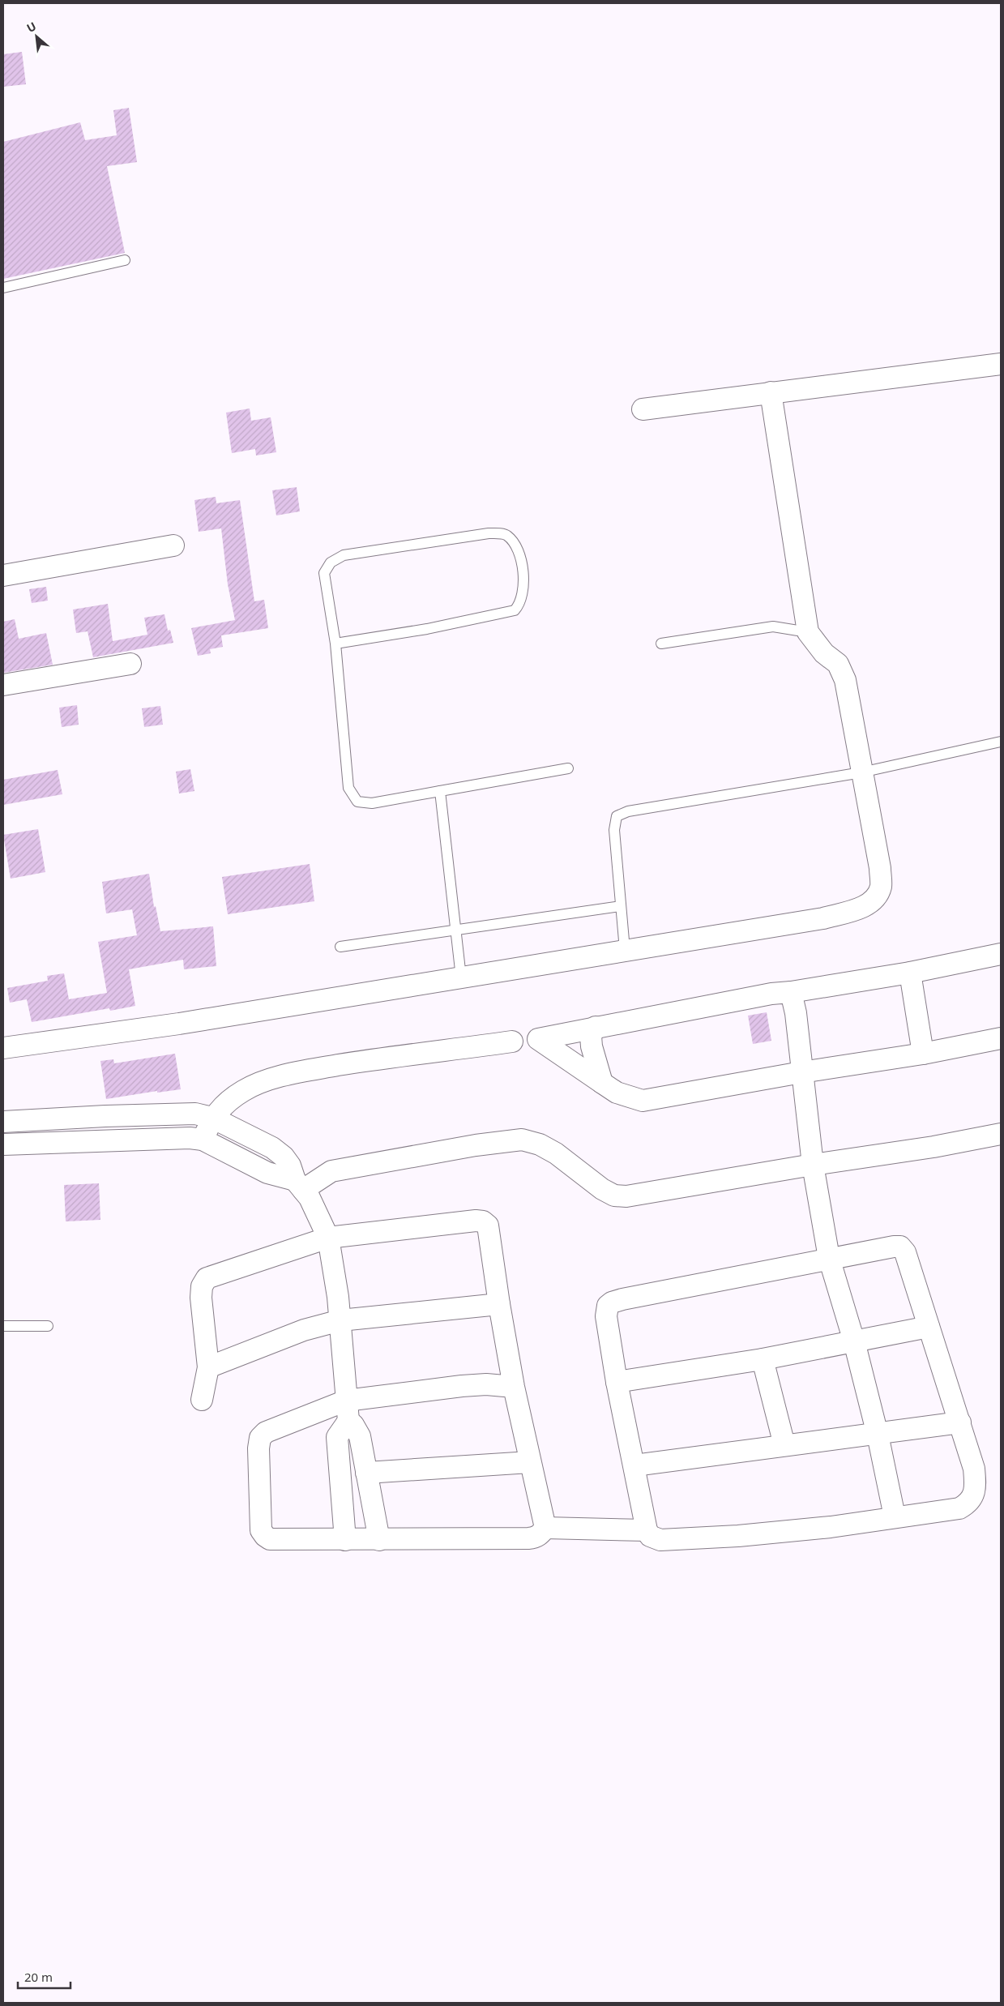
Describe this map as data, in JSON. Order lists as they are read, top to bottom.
{
  "scale_bar": "20 m",
  "north": "top left"
}
